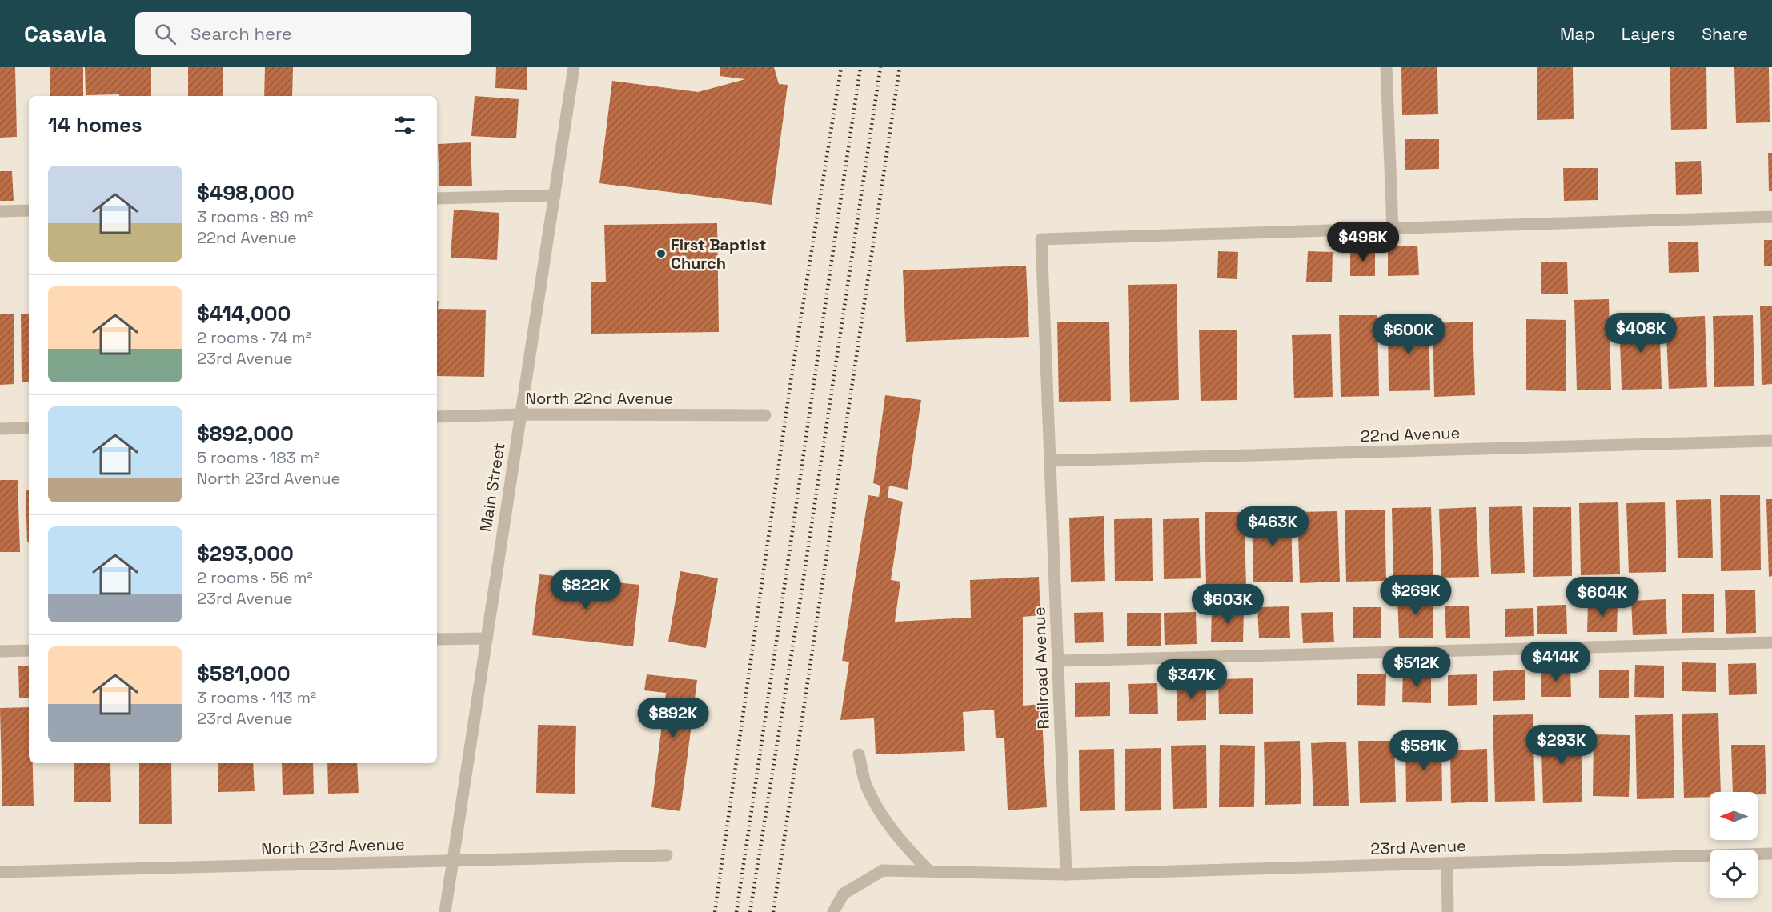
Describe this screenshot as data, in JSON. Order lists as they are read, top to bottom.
{
  "streets": {
    "street": [
      "North 22nd Avenue",
      "22nd Avenue",
      "Main Street",
      "Railroad Avenue",
      "North 23rd Avenue",
      "23rd Avenue"
    ]
  },
  "crossings": [
    ["North 22nd Avenue", "Main Street"],
    ["22nd Avenue", "Railroad Avenue"],
    ["Main Street", "North 23rd Avenue"],
    ["Railroad Avenue", "23rd Avenue"]
  ],
  "places": ["First Baptist Church"],
  "north": "left",
  "page": {
    "header": "Casavia",
    "search": "Search here",
    "nav": ["Map", "Layers", "Share"],
    "heading": "14 homes",
    "list": [
      {
        "name": "$498,000",
        "note": "3 rooms · 89 m² · 22nd Avenue"
      },
      {
        "name": "$414,000",
        "note": "2 rooms · 74 m² · 23rd Avenue"
      },
      {
        "name": "$892,000",
        "note": "5 rooms · 183 m² · North 23rd Avenue"
      },
      {
        "name": "$293,000",
        "note": "2 rooms · 56 m² · 23rd Avenue"
      },
      {
        "name": "$581,000",
        "note": "3 rooms · 113 m² · 23rd Avenue"
      }
    ],
    "price": [
      "$498K",
      "$408K",
      "$600K",
      "$463K",
      "$822K",
      "$269K",
      "$604K",
      "$603K",
      "$414K",
      "$512K",
      "$347K",
      "$892K",
      "$293K",
      "$581K"
    ]
  }
}
